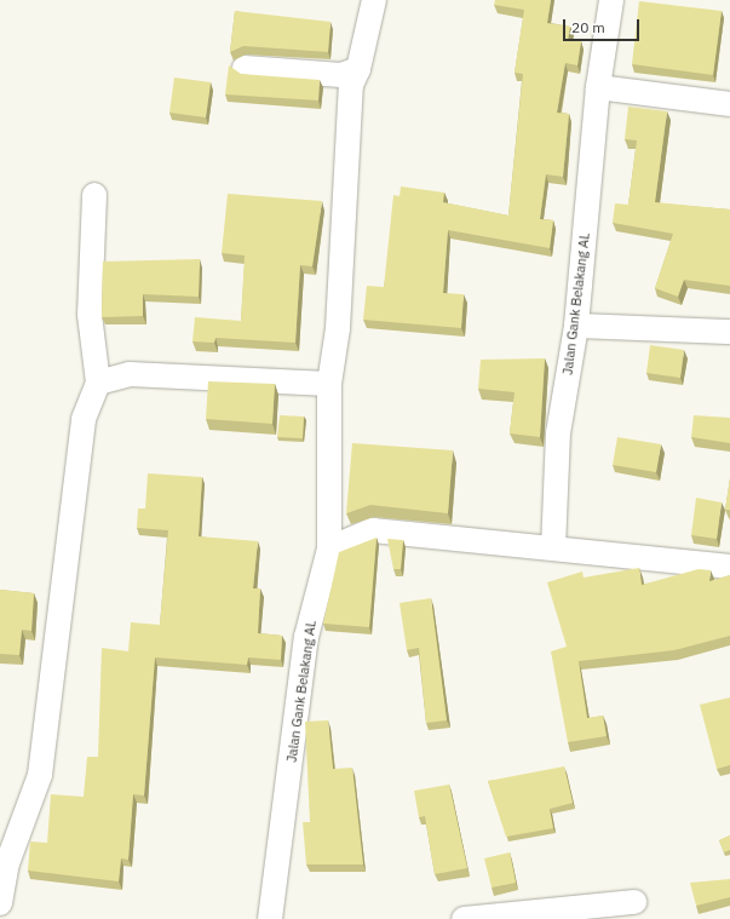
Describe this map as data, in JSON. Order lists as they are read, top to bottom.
{
  "streets": {
    "street": ["Jalan Gank Belakang AL"]
  },
  "scale_bar": "20 m"
}
